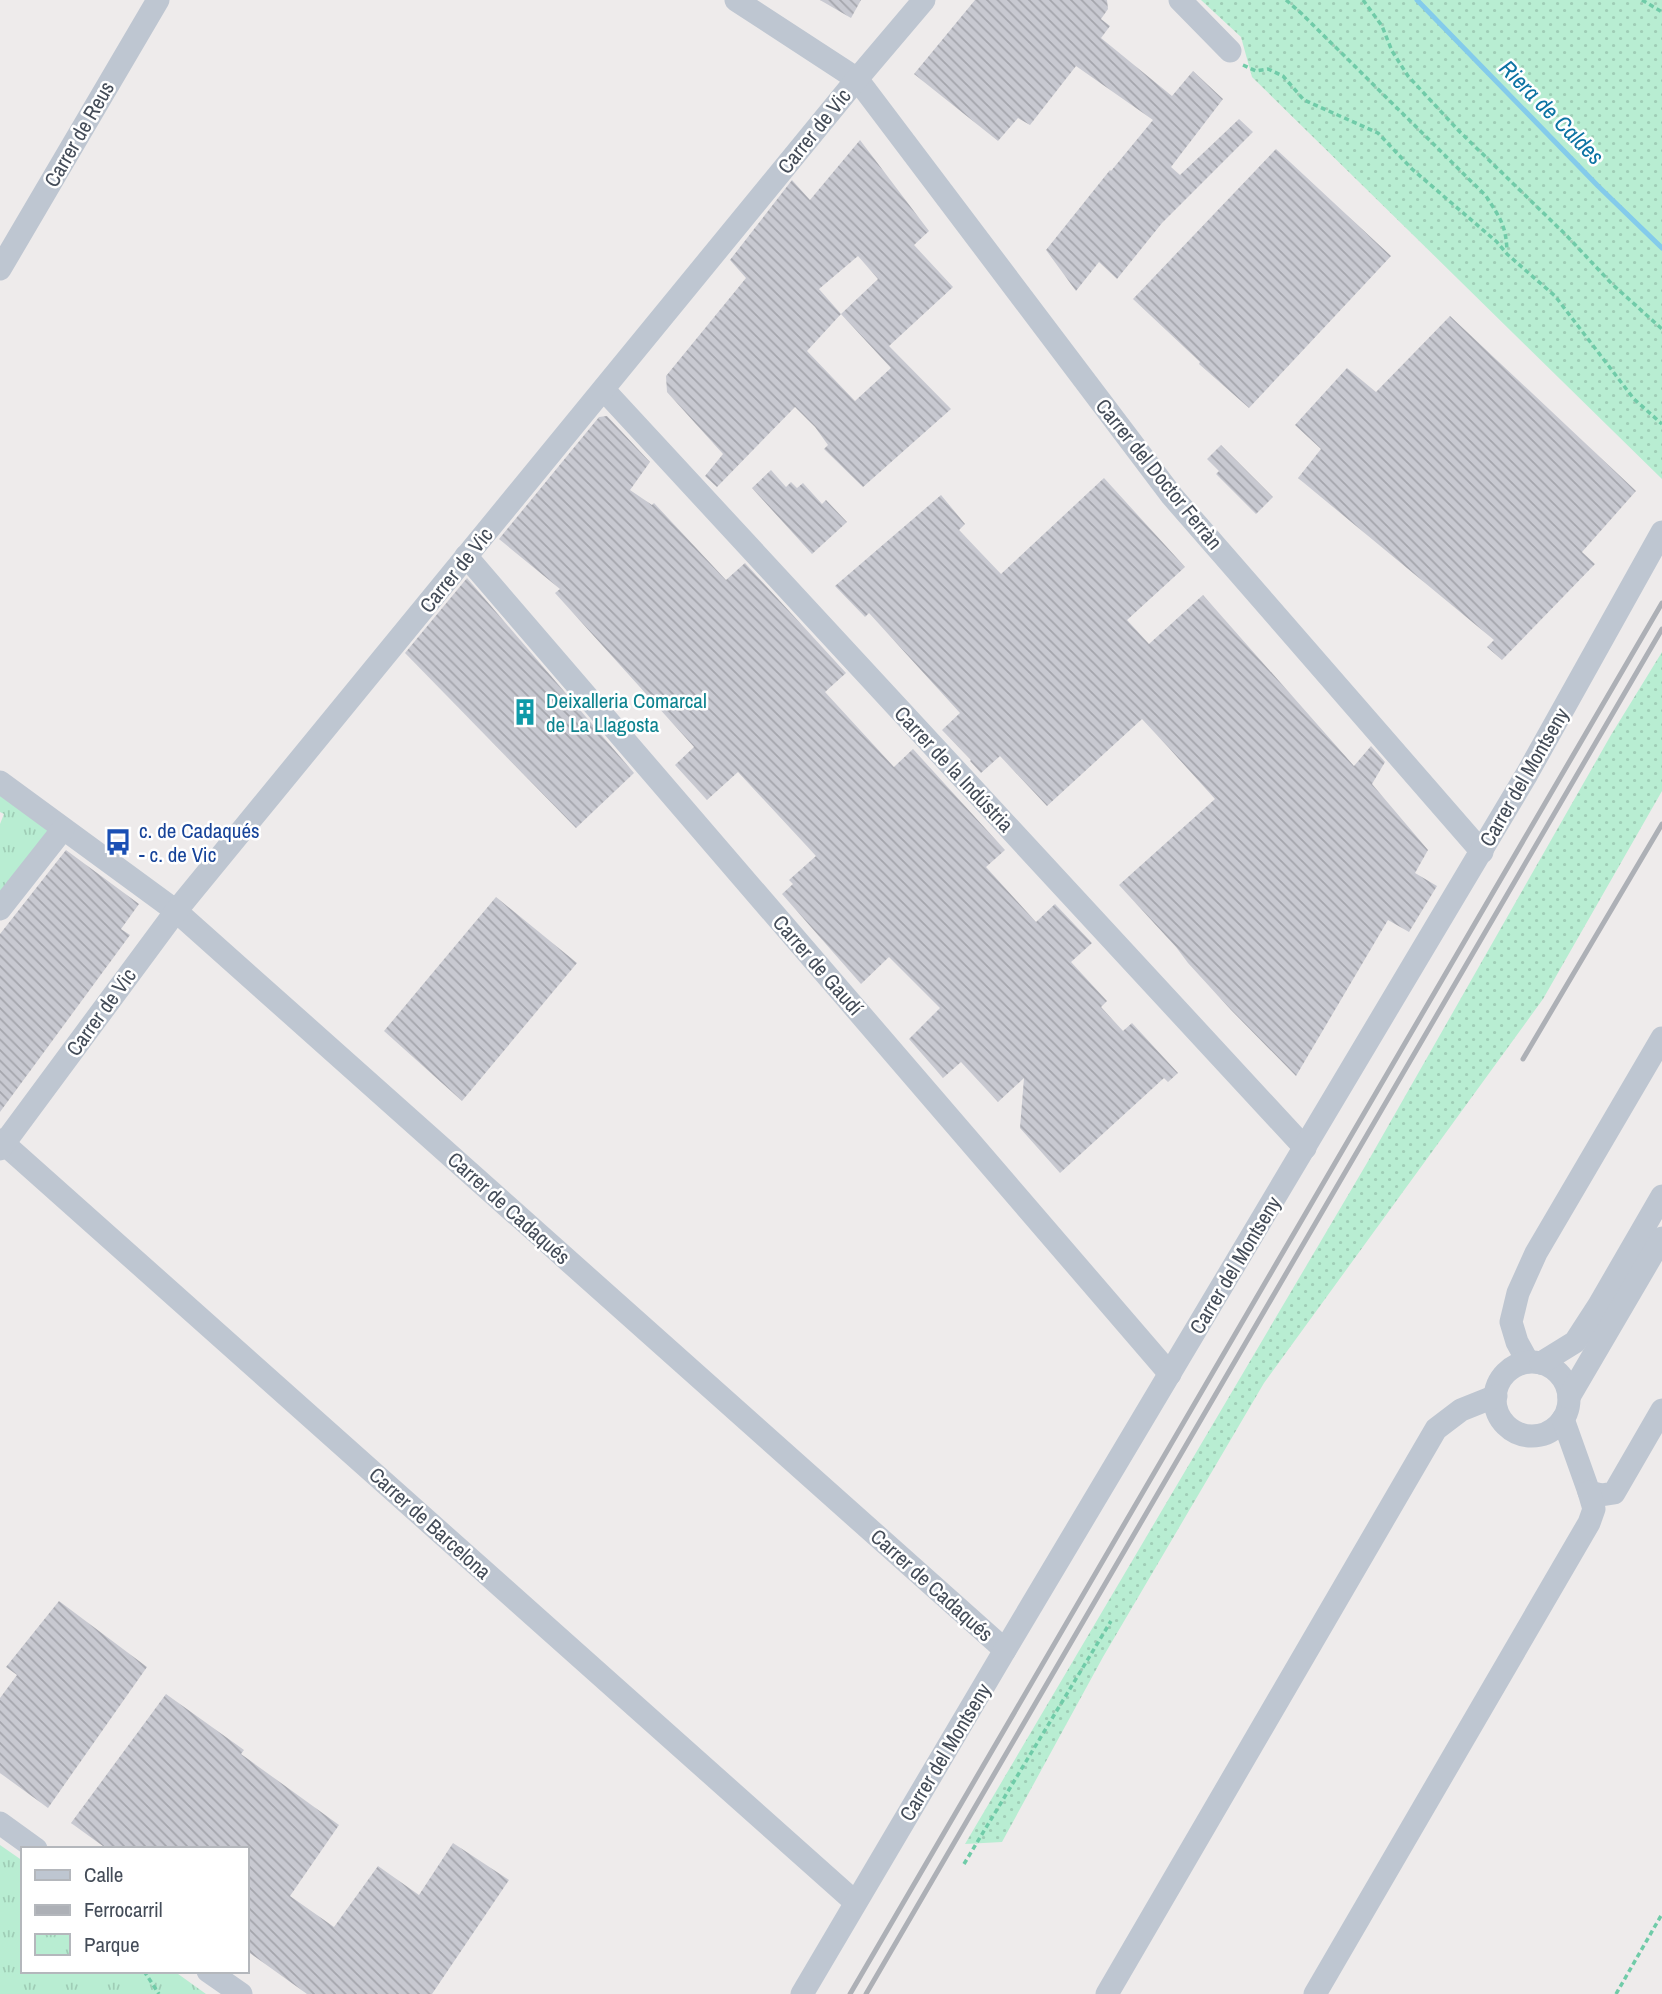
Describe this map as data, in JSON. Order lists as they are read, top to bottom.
{
  "streets": {
    "street": [
      "Carrer de Vic",
      "Carrer de Reus",
      "Carrer del Doctor Ferràn",
      "Carrer de la Indústria",
      "Carrer del Montseny",
      "Carrer de Gaudí",
      "Carrer de Cadaqués",
      "Carrer de Barcelona"
    ]
  },
  "crossings": [
    ["Carrer de Vic", "Carrer del Doctor Ferràn"],
    ["Carrer de Vic", "Carrer de la Indústria"],
    ["Carrer de Vic", "Carrer de Gaudí"],
    ["Carrer de Vic", "Carrer de Cadaqués"],
    ["Carrer de Vic", "Carrer de Barcelona"],
    ["Carrer del Doctor Ferràn", "Carrer del Montseny"],
    ["Carrer de la Indústria", "Carrer del Montseny"],
    ["Carrer del Montseny", "Carrer de Gaudí"],
    ["Carrer del Montseny", "Carrer de Cadaqués"],
    ["Carrer del Montseny", "Carrer de Barcelona"]
  ],
  "water": ["Riera de Caldes"],
  "places": {
    "building": ["Deixalleria Comarcal de La Llagosta"],
    "bus stop": ["c. de Cadaqués - c. de Vic"]
  },
  "legend": ["Calle", "Ferrocarril", "Parque"]
}
